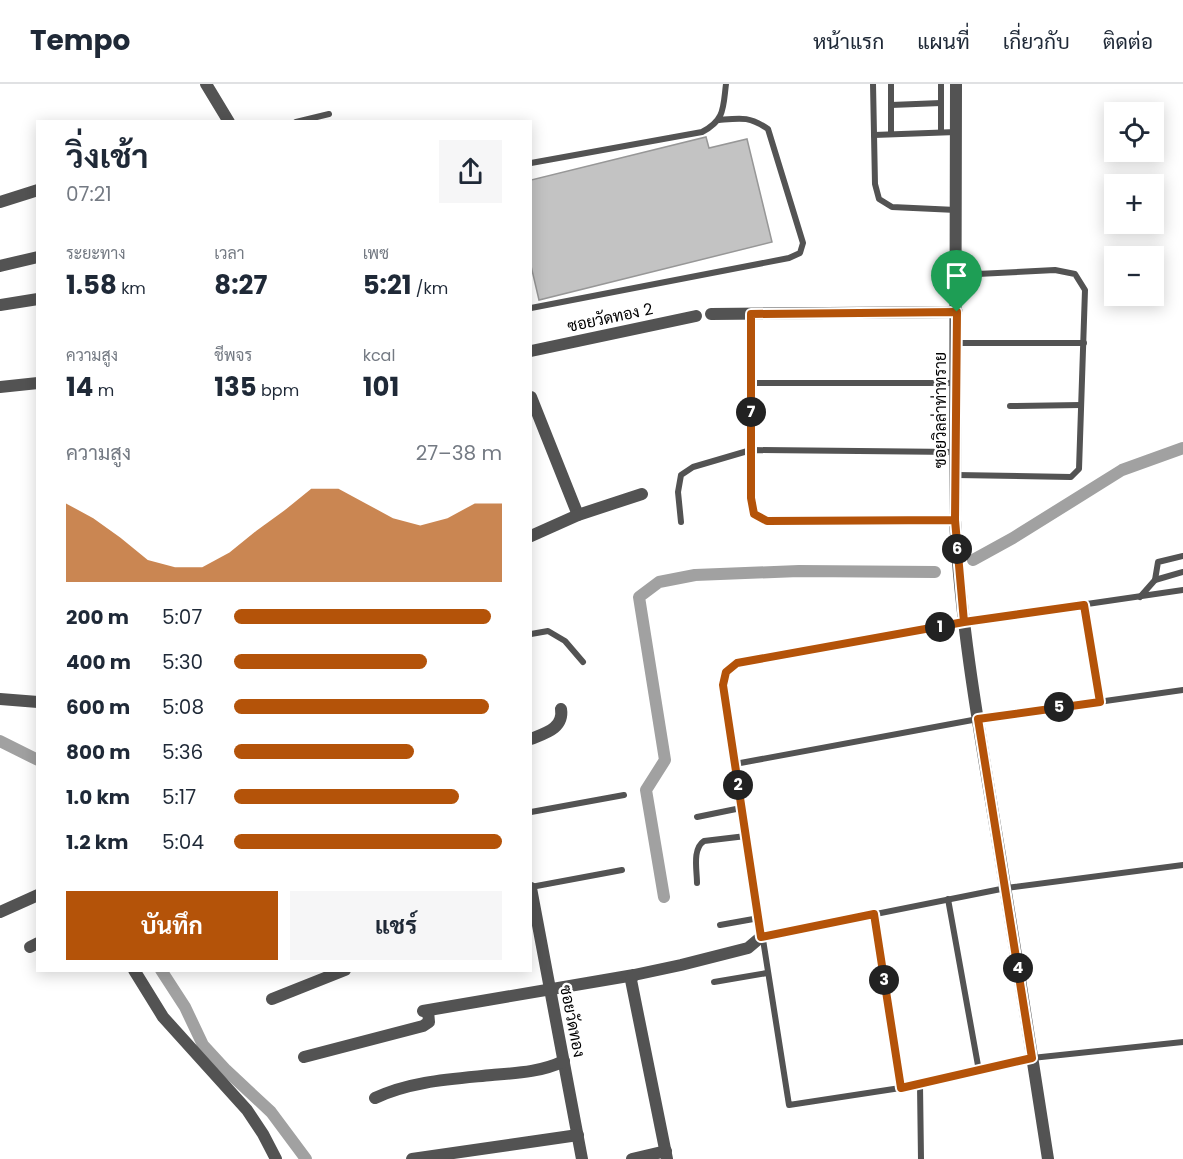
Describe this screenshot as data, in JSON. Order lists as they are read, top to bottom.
{
  "streets": {
    "street": ["ซอยวัดทอง 2", "ซอยวิลล่าท่าทราย", "ซอยวัดทอง"]
  },
  "page": {
    "header": "Tempo",
    "nav": [
      "หน้าแรก",
      "แผนที่",
      "เกี่ยวกับ",
      "ติดต่อ"
    ],
    "map_buttons": ["+", "−"],
    "heading": ["วิ่งเช้า", "07:21"],
    "stats": [
      ["ระยะทาง", "1.58 km"],
      ["เวลา", "8:27"],
      ["เพซ", "5:21 /km"],
      ["ความสูง", "14 m"],
      ["ชีพจร", "135 bpm"],
      ["kcal", "101"]
    ],
    "pins": [
      "7",
      "6",
      "1",
      "5",
      "2",
      "4",
      "3"
    ],
    "chart": ["ความสูง", "27–38 m"],
    "list": [
      {
        "name": "200 m",
        "note": "5:07"
      },
      {
        "name": "400 m",
        "note": "5:30"
      },
      {
        "name": "600 m",
        "note": "5:08"
      },
      {
        "name": "800 m",
        "note": "5:36"
      },
      {
        "name": "1.0 km",
        "note": "5:17"
      },
      {
        "name": "1.2 km",
        "note": "5:04"
      }
    ],
    "buttons": ["บันทึก", "แชร์"]
  }
}
